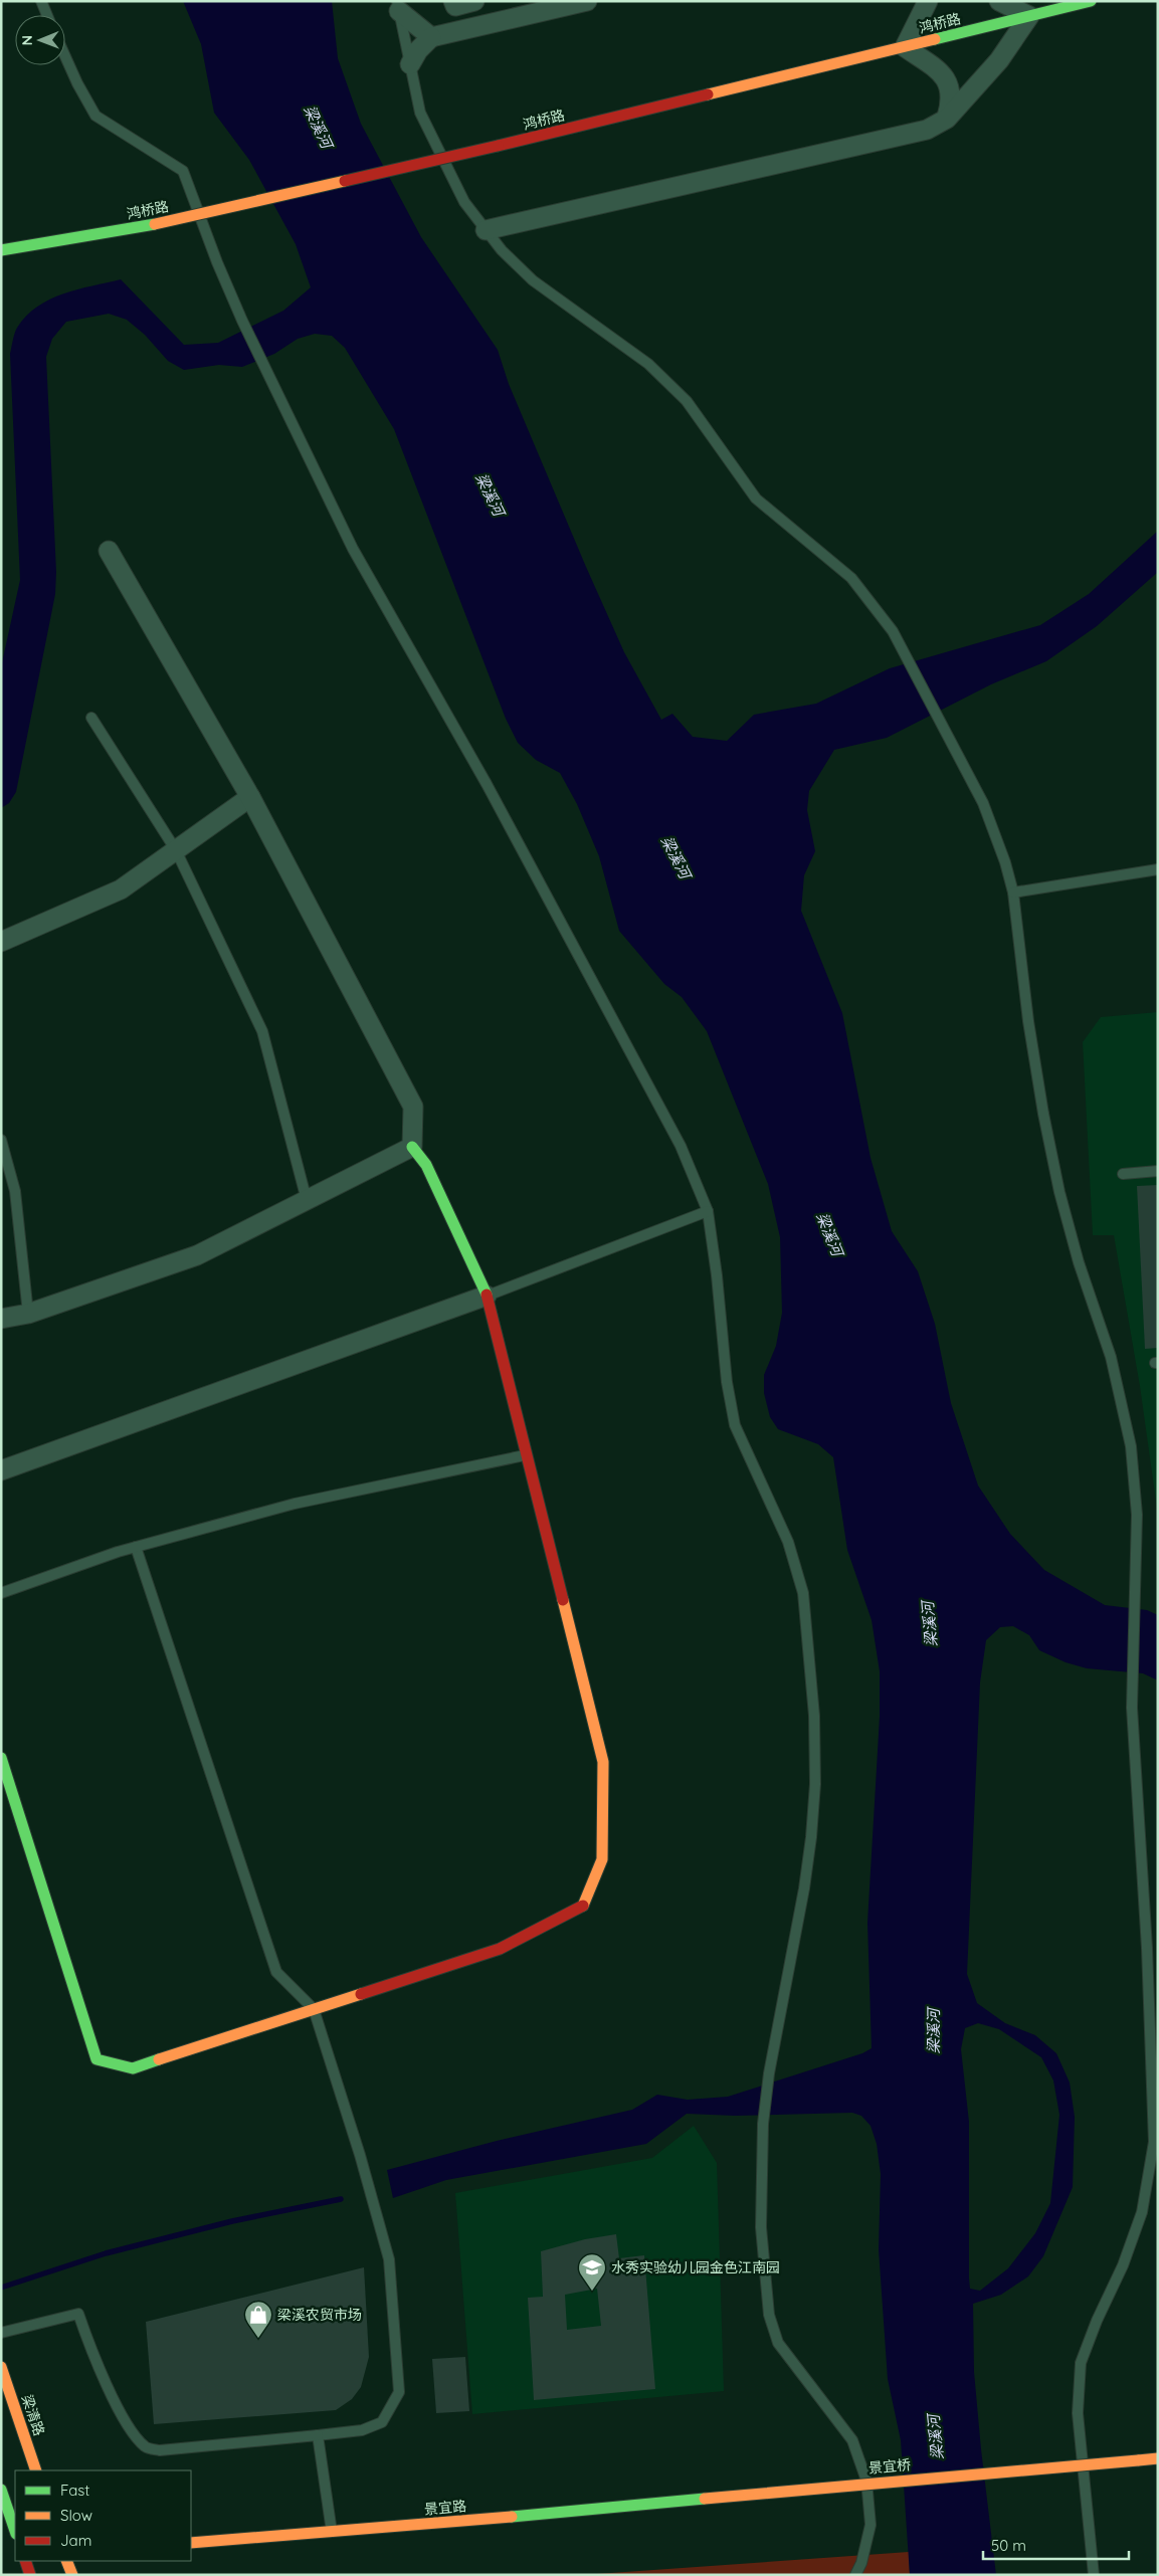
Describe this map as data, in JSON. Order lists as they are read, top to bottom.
{
  "streets": {
    "street": [
      "鸿桥路",
      "梁清路",
      "景宜桥",
      "景宜路"
    ]
  },
  "crossings": [
    ["景宜桥", "景宜路"]
  ],
  "water": ["梁溪河"],
  "places": {
    "school or university": ["水秀实验幼儿园金色江南园"],
    "shop": ["梁溪农贸市场"]
  },
  "legend": ["Fast", "Slow", "Jam"],
  "scale_bar": "50 m",
  "north": "left"
}
